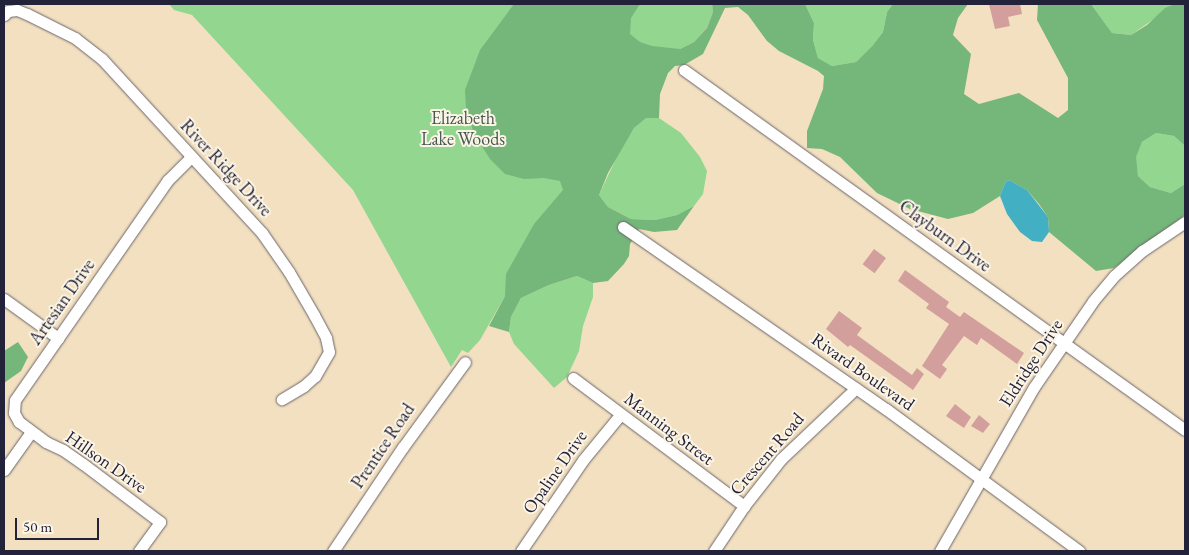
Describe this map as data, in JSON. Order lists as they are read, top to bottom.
{
  "streets": {
    "street": [
      "River Ridge Drive",
      "Clayburn Drive",
      "Artesian Drive",
      "Eldridge Drive",
      "Rivard Boulevard",
      "Manning Street",
      "Prentice Road",
      "Crescent Road",
      "Hillson Drive",
      "Opaline Drive"
    ]
  },
  "crossings": [
    ["River Ridge Drive", "Artesian Drive"],
    ["Clayburn Drive", "Eldridge Drive"],
    ["Artesian Drive", "Hillson Drive"],
    ["Eldridge Drive", "Rivard Boulevard"],
    ["Rivard Boulevard", "Crescent Road"],
    ["Manning Street", "Crescent Road"],
    ["Manning Street", "Opaline Drive"]
  ],
  "parks": ["Elizabeth Lake Woods"],
  "scale_bar": "50 m"
}
